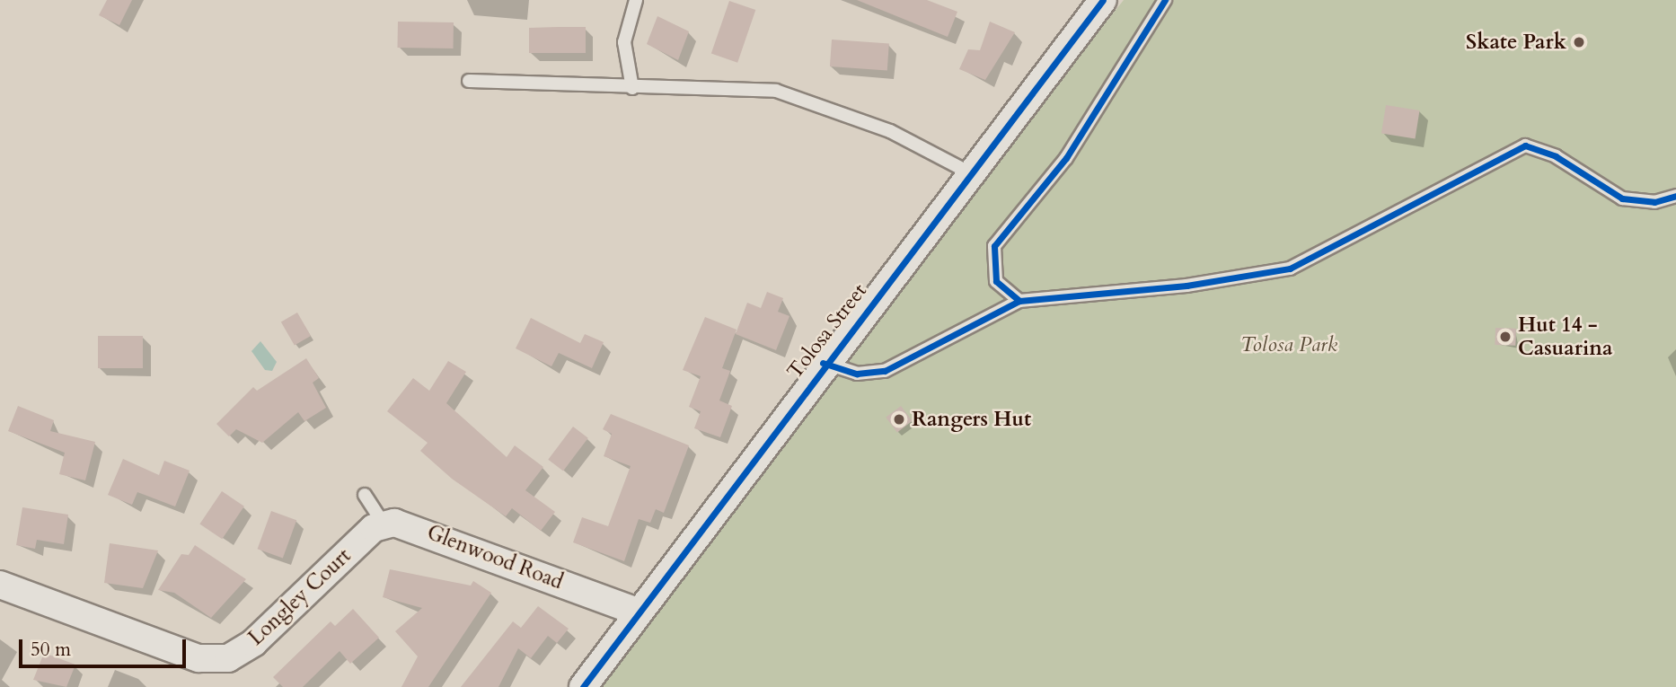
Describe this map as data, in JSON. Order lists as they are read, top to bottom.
{
  "streets": {
    "street": ["Tolosa Street", "Glenwood Road", "Longley Court"]
  },
  "crossings": [
    ["Tolosa Street", "Glenwood Road"],
    ["Glenwood Road", "Longley Court"]
  ],
  "parks": ["Tolosa Park"],
  "places": ["Skate Park", "Hut 14 - Casuarina", "Rangers Hut"],
  "scale_bar": "50 m"
}
